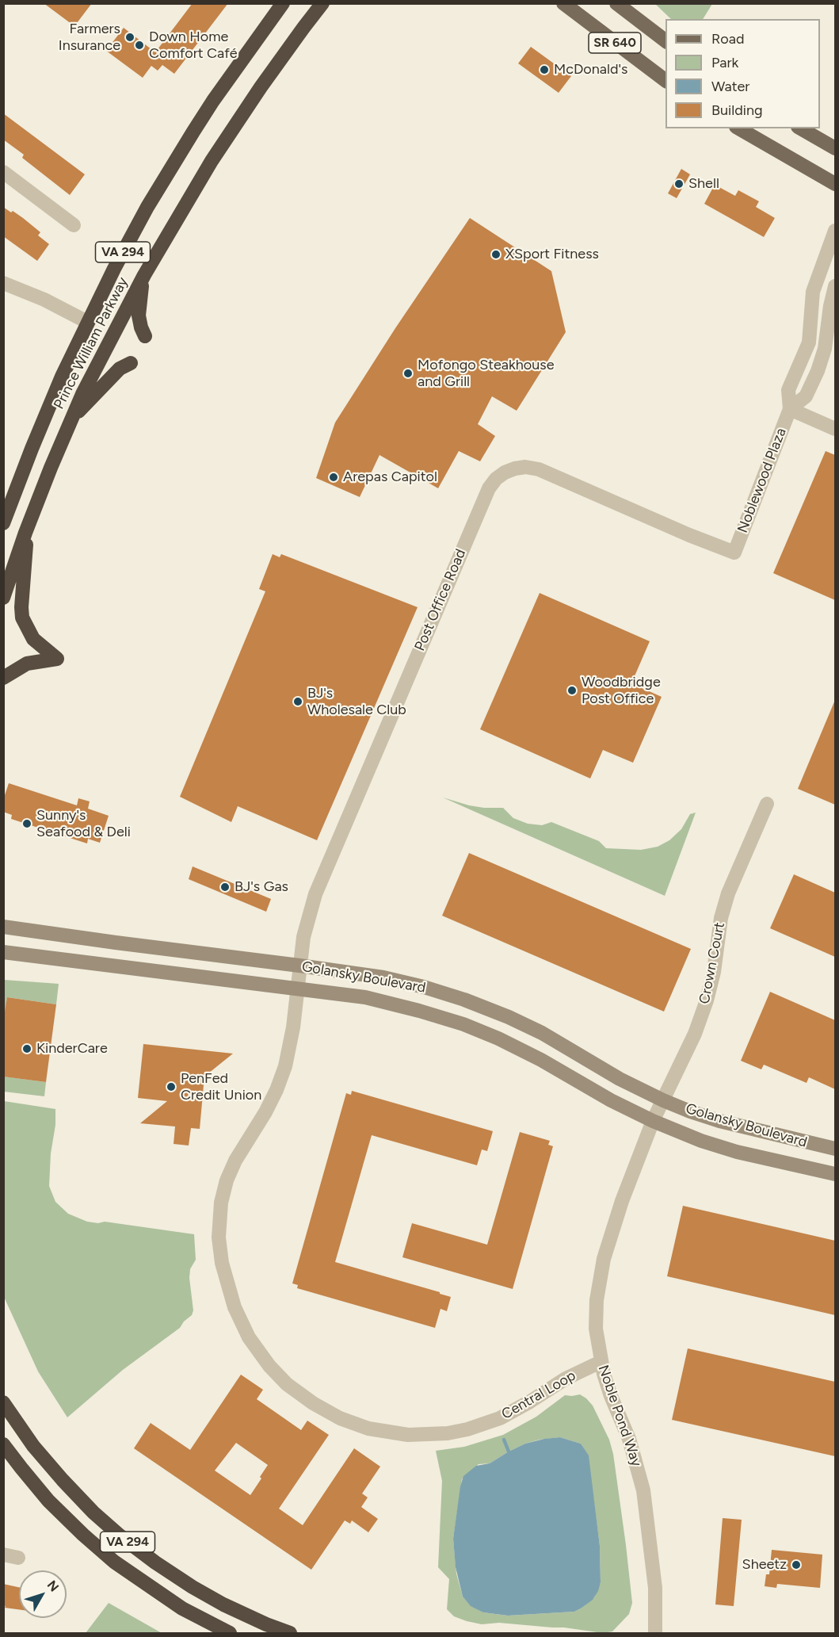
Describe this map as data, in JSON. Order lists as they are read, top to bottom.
{
  "streets": {
    "highway": ["VA 294", "Prince William Parkway"],
    "main road": ["SR 640"],
    "street": [
      "Noblewood Plaza",
      "Post Office Road",
      "Crown Court",
      "Golansky Boulevard",
      "Central Loop",
      "Noble Pond Way"
    ]
  },
  "crossings": [
    ["Noblewood Plaza", "Post Office Road"],
    ["Post Office Road", "Golansky Boulevard"],
    ["Post Office Road", "Central Loop"],
    ["Crown Court", "Golansky Boulevard"],
    ["Crown Court", "Noble Pond Way"],
    ["Golansky Boulevard", "Central Loop"],
    ["Golansky Boulevard", "Noble Pond Way"],
    ["Central Loop", "Noble Pond Way"]
  ],
  "places": [
    "Farmers Insurance",
    "Down Home Comfort Café",
    "McDonald's",
    "Shell",
    "XSport Fitness",
    "Mofongo Steakhouse and Grill",
    "Arepas Capitol",
    "Woodbridge Post Office",
    "BJ's Wholesale Club",
    "Sunny's Seafood & Deli",
    "BJ's Gas",
    "KinderCare",
    "PenFed Credit Union",
    "Sheetz"
  ],
  "legend": [
    "Road",
    "Park",
    "Water",
    "Building"
  ],
  "north": "top right"
}
